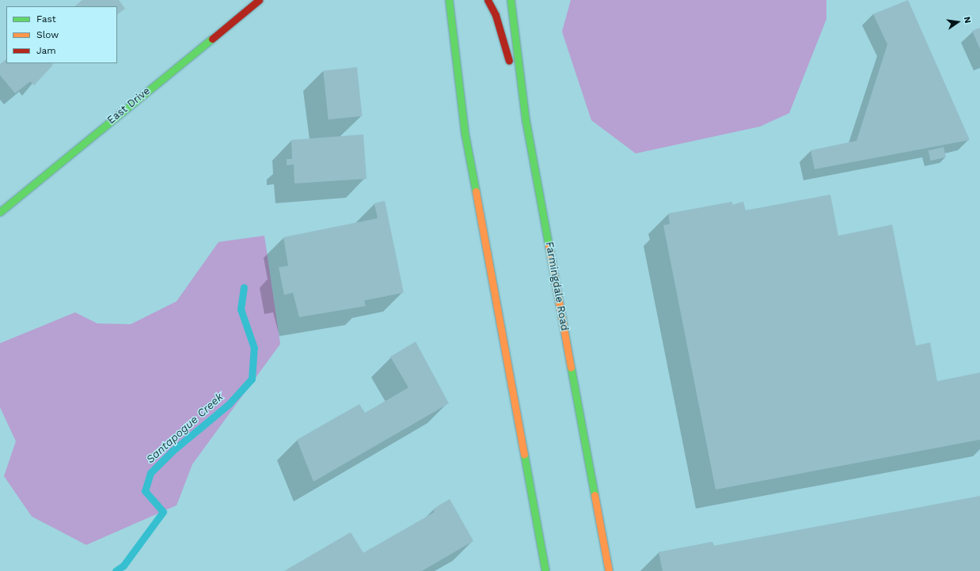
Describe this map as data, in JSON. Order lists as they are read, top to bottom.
{
  "streets": {
    "main road": ["East Drive", "Farmingdale Road"]
  },
  "water": ["Santapogue Creek"],
  "legend": ["Fast", "Slow", "Jam"],
  "north": "right"
}
